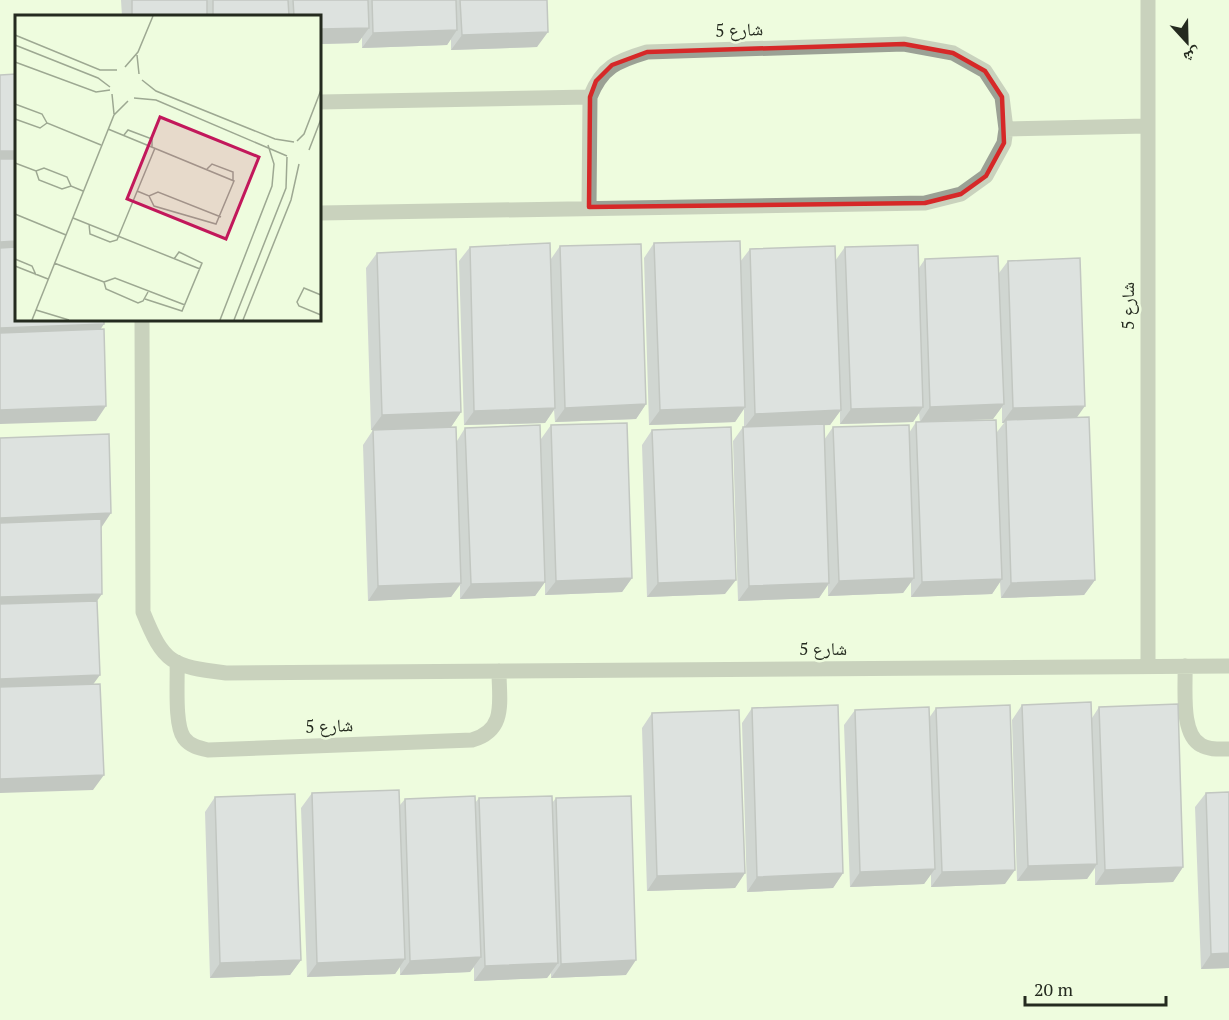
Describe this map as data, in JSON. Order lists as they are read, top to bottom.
{
  "streets": {
    "street": ["شارع 5"]
  },
  "scale_bar": "20 m",
  "north": "bottom"
}
